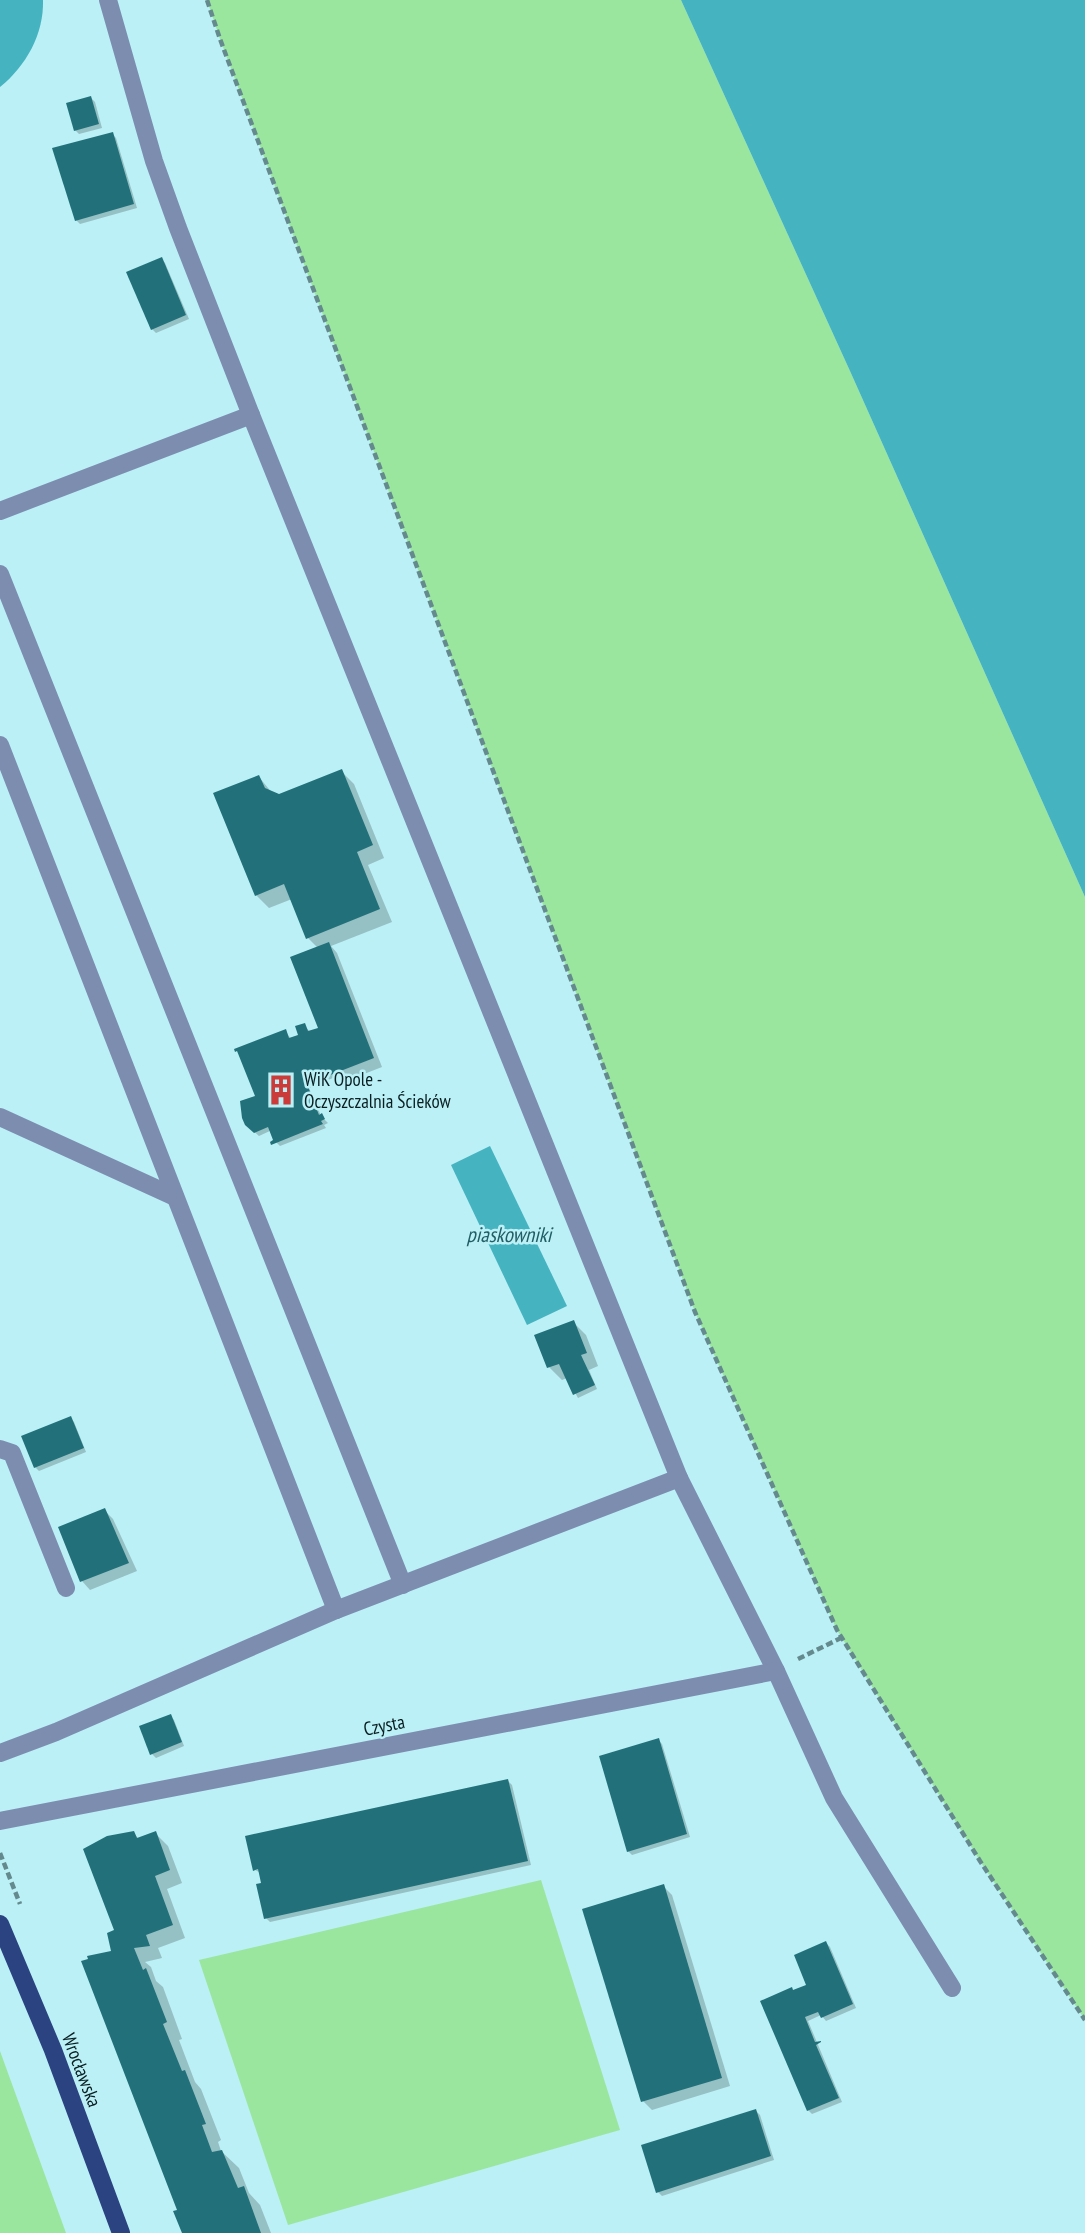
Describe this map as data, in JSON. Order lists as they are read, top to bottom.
{
  "streets": {
    "main road": ["Wrocławska"],
    "street": ["Czysta"]
  },
  "water": ["piaskowniki"],
  "places": {
    "building": ["WiK Opole - Oczyszczalnia Ścieków"]
  }
}
